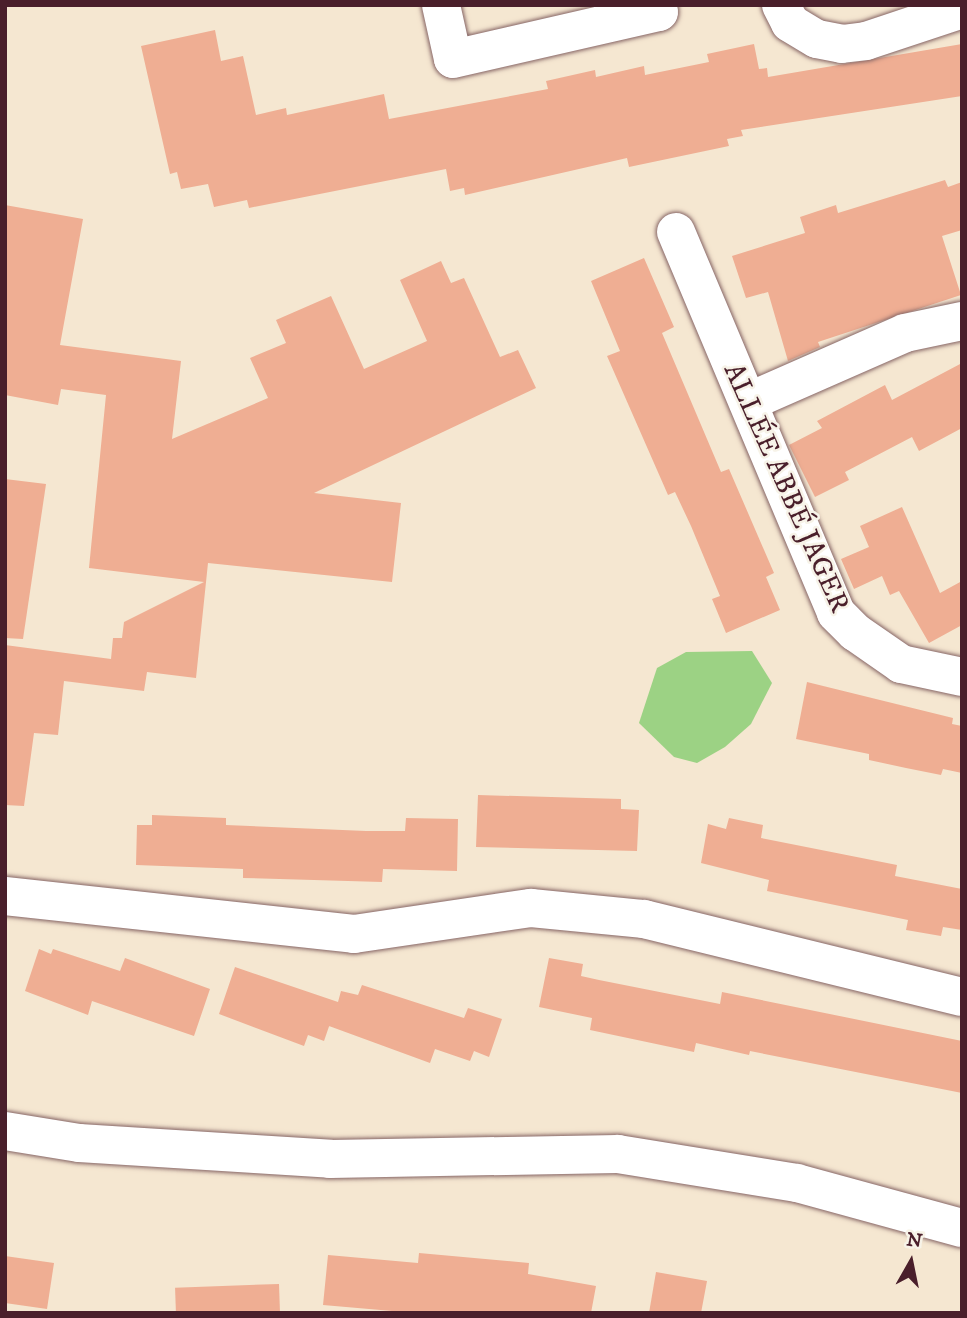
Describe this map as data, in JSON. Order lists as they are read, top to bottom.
{
  "streets": {
    "street": ["ALLÉE ABBÉ JAGER"]
  },
  "north": "top"
}
